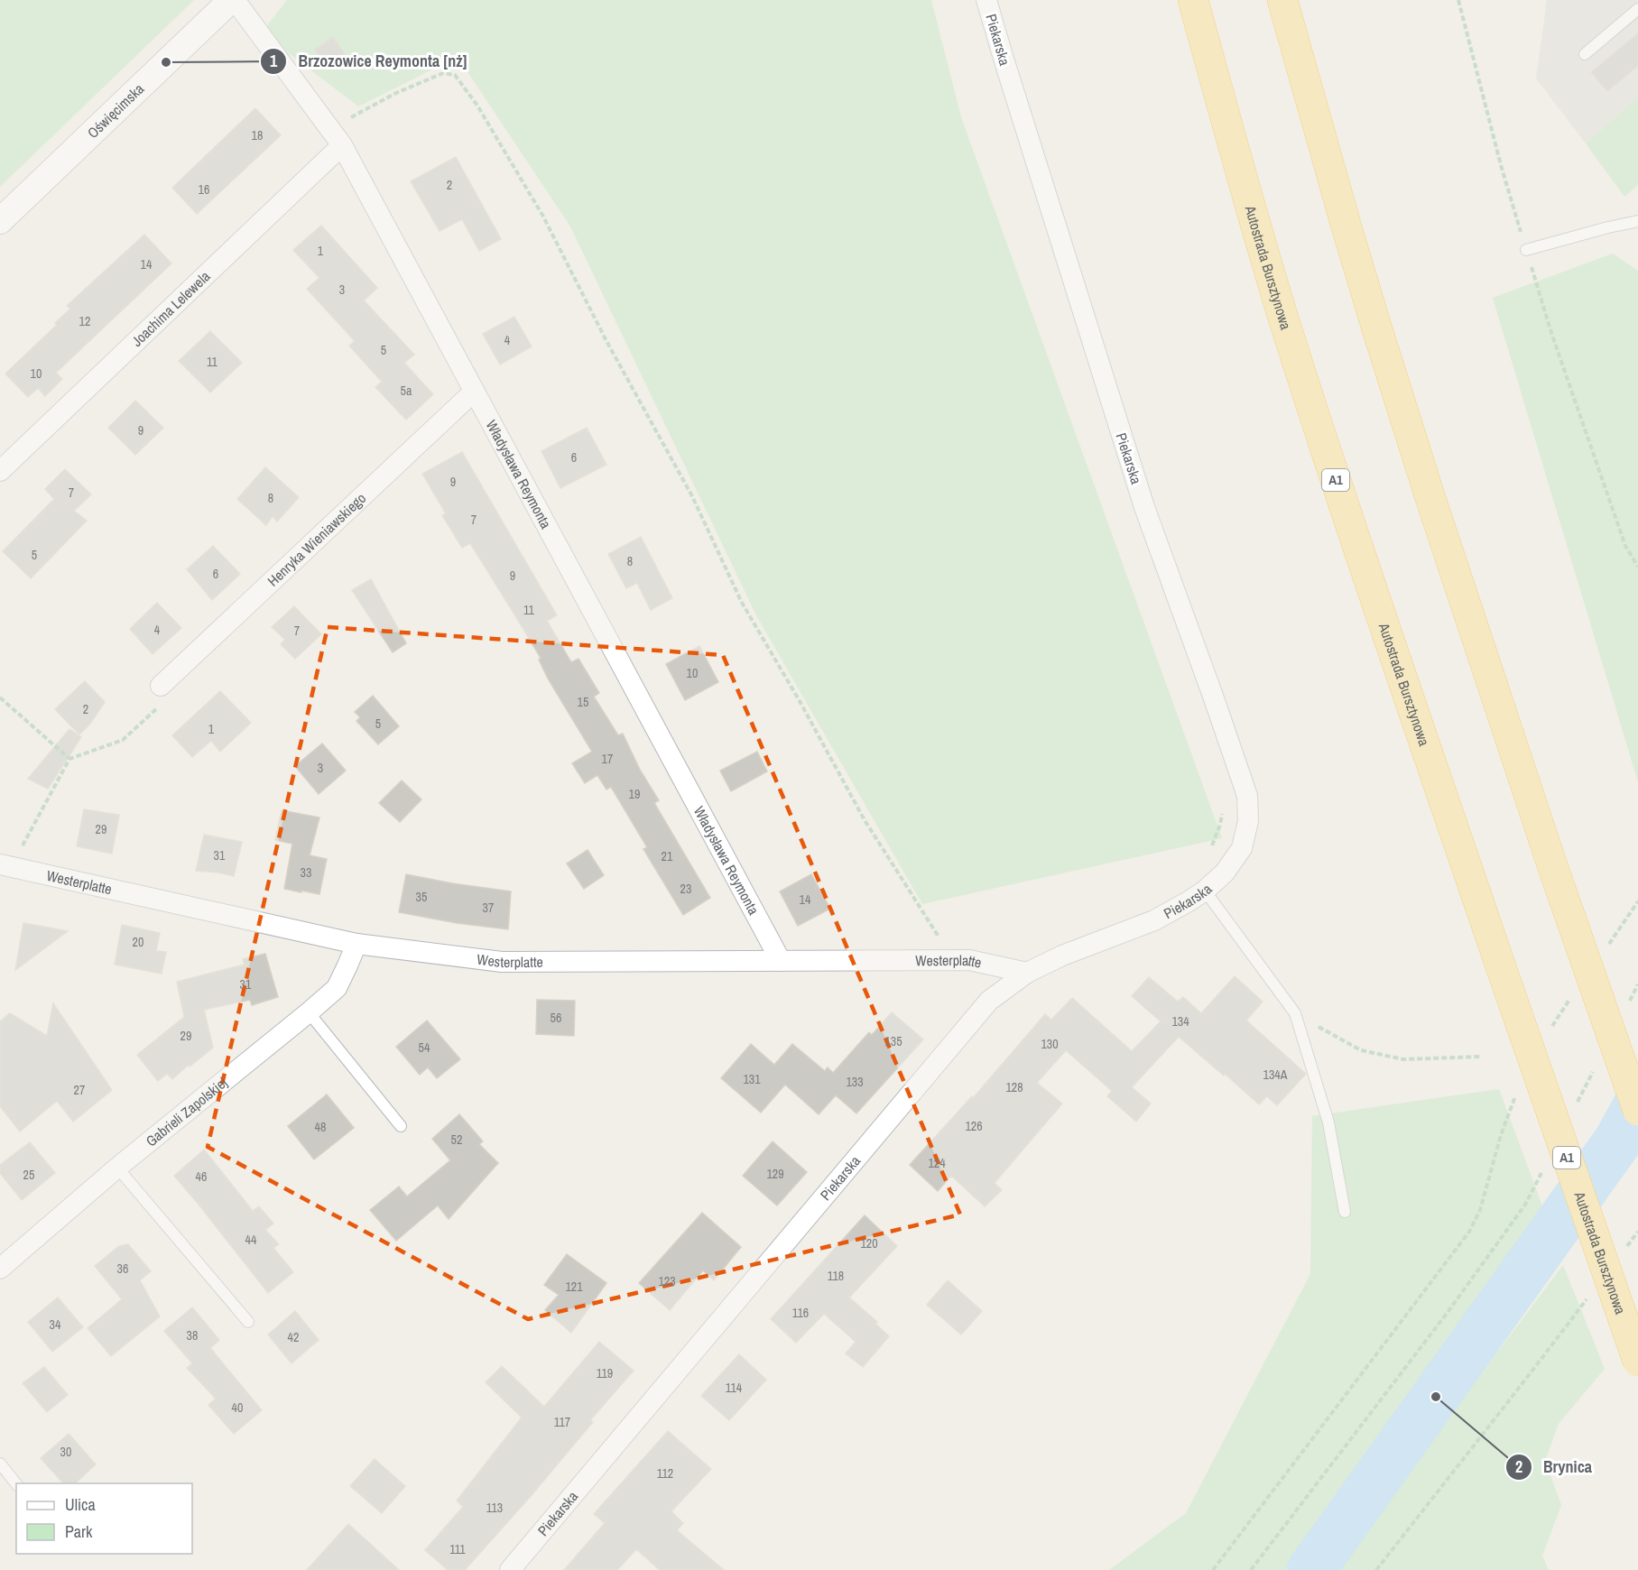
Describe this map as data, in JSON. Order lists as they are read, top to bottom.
{
  "streets": {
    "highway": ["Autostrada Bursztynowa", "A1"],
    "street": [
      "Piekarska",
      "Oświęcimska",
      "Joachima Lelewela",
      "Władysława Reymonta",
      "Henryka Wieniawskiego",
      "Westerplatte",
      "Gabrieli Zapolskiej"
    ]
  },
  "crossings": [
    ["Piekarska", "Westerplatte"],
    ["Oświęcimska", "Władysława Reymonta"],
    ["Joachima Lelewela", "Władysława Reymonta"],
    ["Władysława Reymonta", "Henryka Wieniawskiego"],
    ["Władysława Reymonta", "Westerplatte"],
    ["Westerplatte", "Gabrieli Zapolskiej"]
  ],
  "places": ["Brzozowice Reymonta [nż]", "Brynica"],
  "house_numbers": [
    "18",
    "2",
    "16",
    "1",
    "14",
    "3",
    "12",
    "4",
    "5",
    "11",
    "10",
    "5a",
    "9",
    "6",
    "9",
    "7",
    "8",
    "7",
    "5",
    "8",
    "6",
    "9",
    "11",
    "4",
    "7",
    "10",
    "15",
    "2",
    "5",
    "1",
    "17",
    "3",
    "19",
    "29",
    "31",
    "21",
    "33",
    "23",
    "35",
    "14",
    "37",
    "20",
    "31",
    "56",
    "134",
    "29",
    "135",
    "130",
    "54",
    "134A",
    "131",
    "133",
    "128",
    "27",
    "126",
    "48",
    "52",
    "124",
    "129",
    "25",
    "46",
    "44",
    "120",
    "36",
    "118",
    "123",
    "121",
    "116",
    "34",
    "38",
    "42",
    "119",
    "114",
    "40",
    "117",
    "30",
    "112",
    "113",
    "111"
  ],
  "legend": ["Ulica", "Park"]
}
